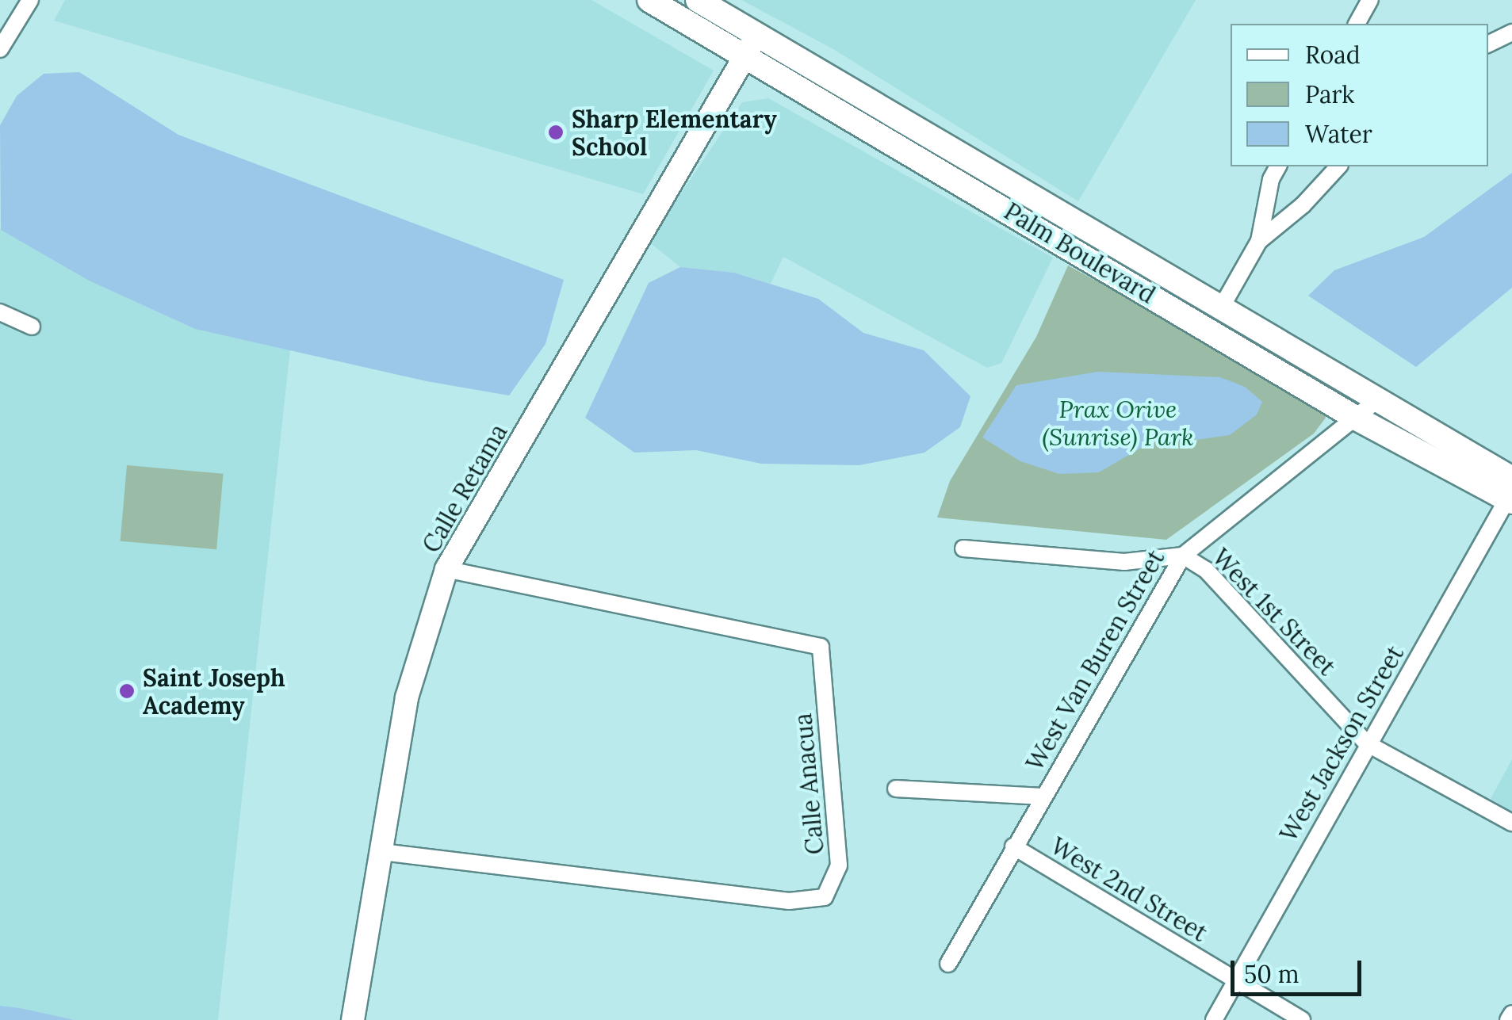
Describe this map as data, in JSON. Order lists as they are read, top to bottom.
{
  "streets": {
    "main road": ["Palm Boulevard"],
    "street": [
      "Calle Retama",
      "West 1st Street",
      "West Van Buren Street",
      "West Jackson Street",
      "Calle Anacua",
      "West 2nd Street"
    ]
  },
  "crossings": [
    ["Palm Boulevard", "Calle Retama"],
    ["Palm Boulevard", "West Van Buren Street"],
    ["Palm Boulevard", "West Jackson Street"],
    ["Calle Retama", "Calle Anacua"],
    ["West 1st Street", "West Van Buren Street"],
    ["West 1st Street", "West Jackson Street"],
    ["West Van Buren Street", "West 2nd Street"],
    ["West Jackson Street", "West 2nd Street"]
  ],
  "parks": ["Prax Orive (Sunrise) Park"],
  "places": ["Sharp Elementary School", "Saint Joseph Academy"],
  "legend": ["Road", "Park", "Water"],
  "scale_bar": "50 m"
}
